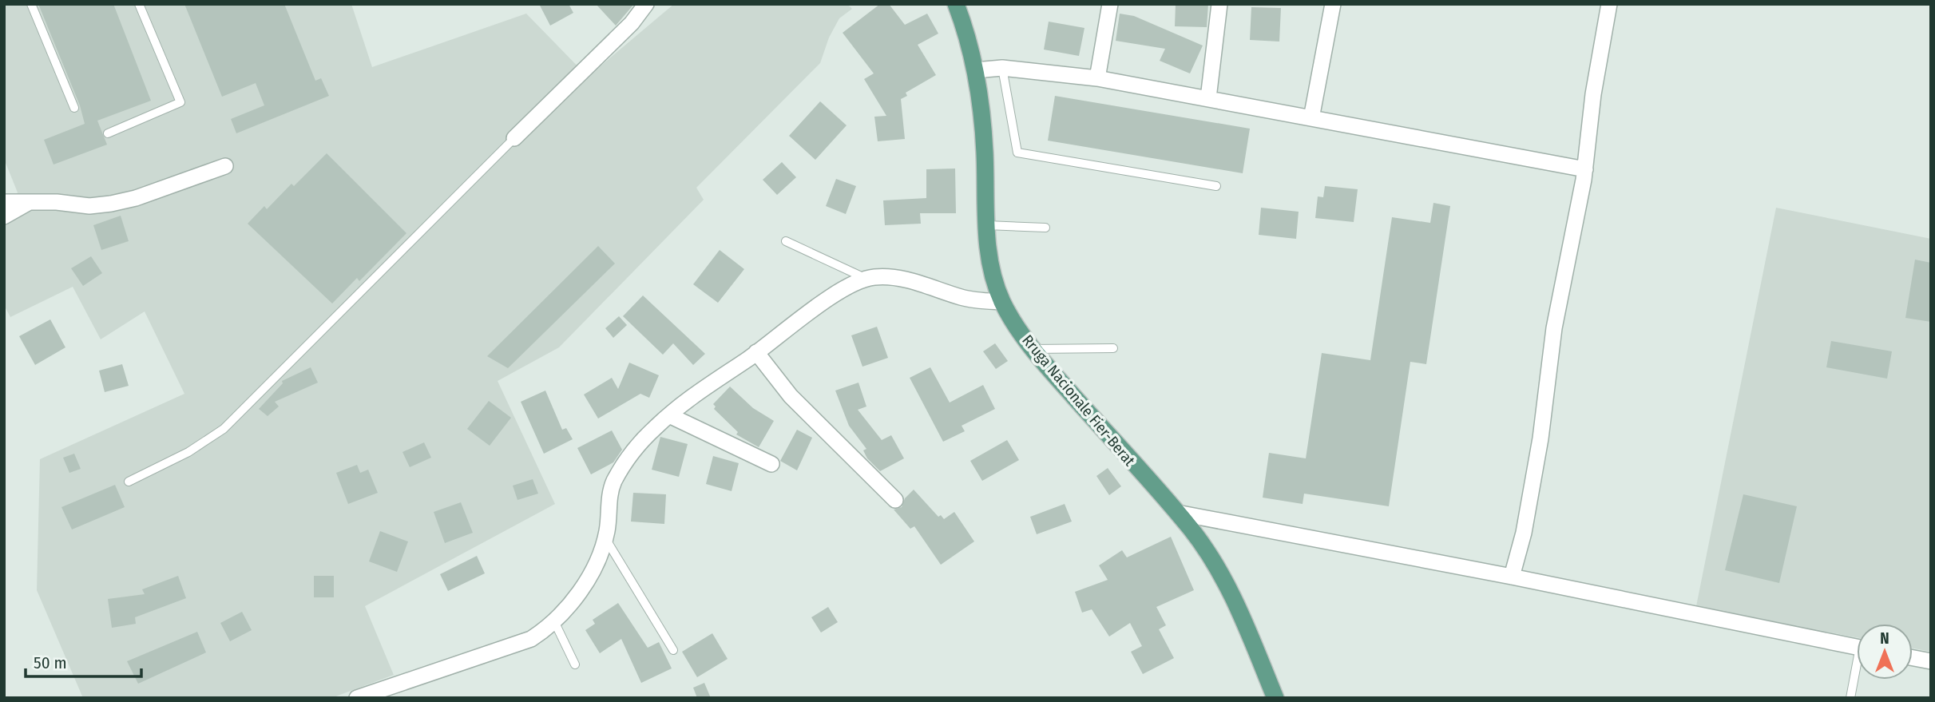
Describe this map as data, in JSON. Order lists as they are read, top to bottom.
{
  "streets": {
    "main road": ["Rruga Nacionale Fier-Berat"]
  },
  "scale_bar": "50 m",
  "north": "top"
}
